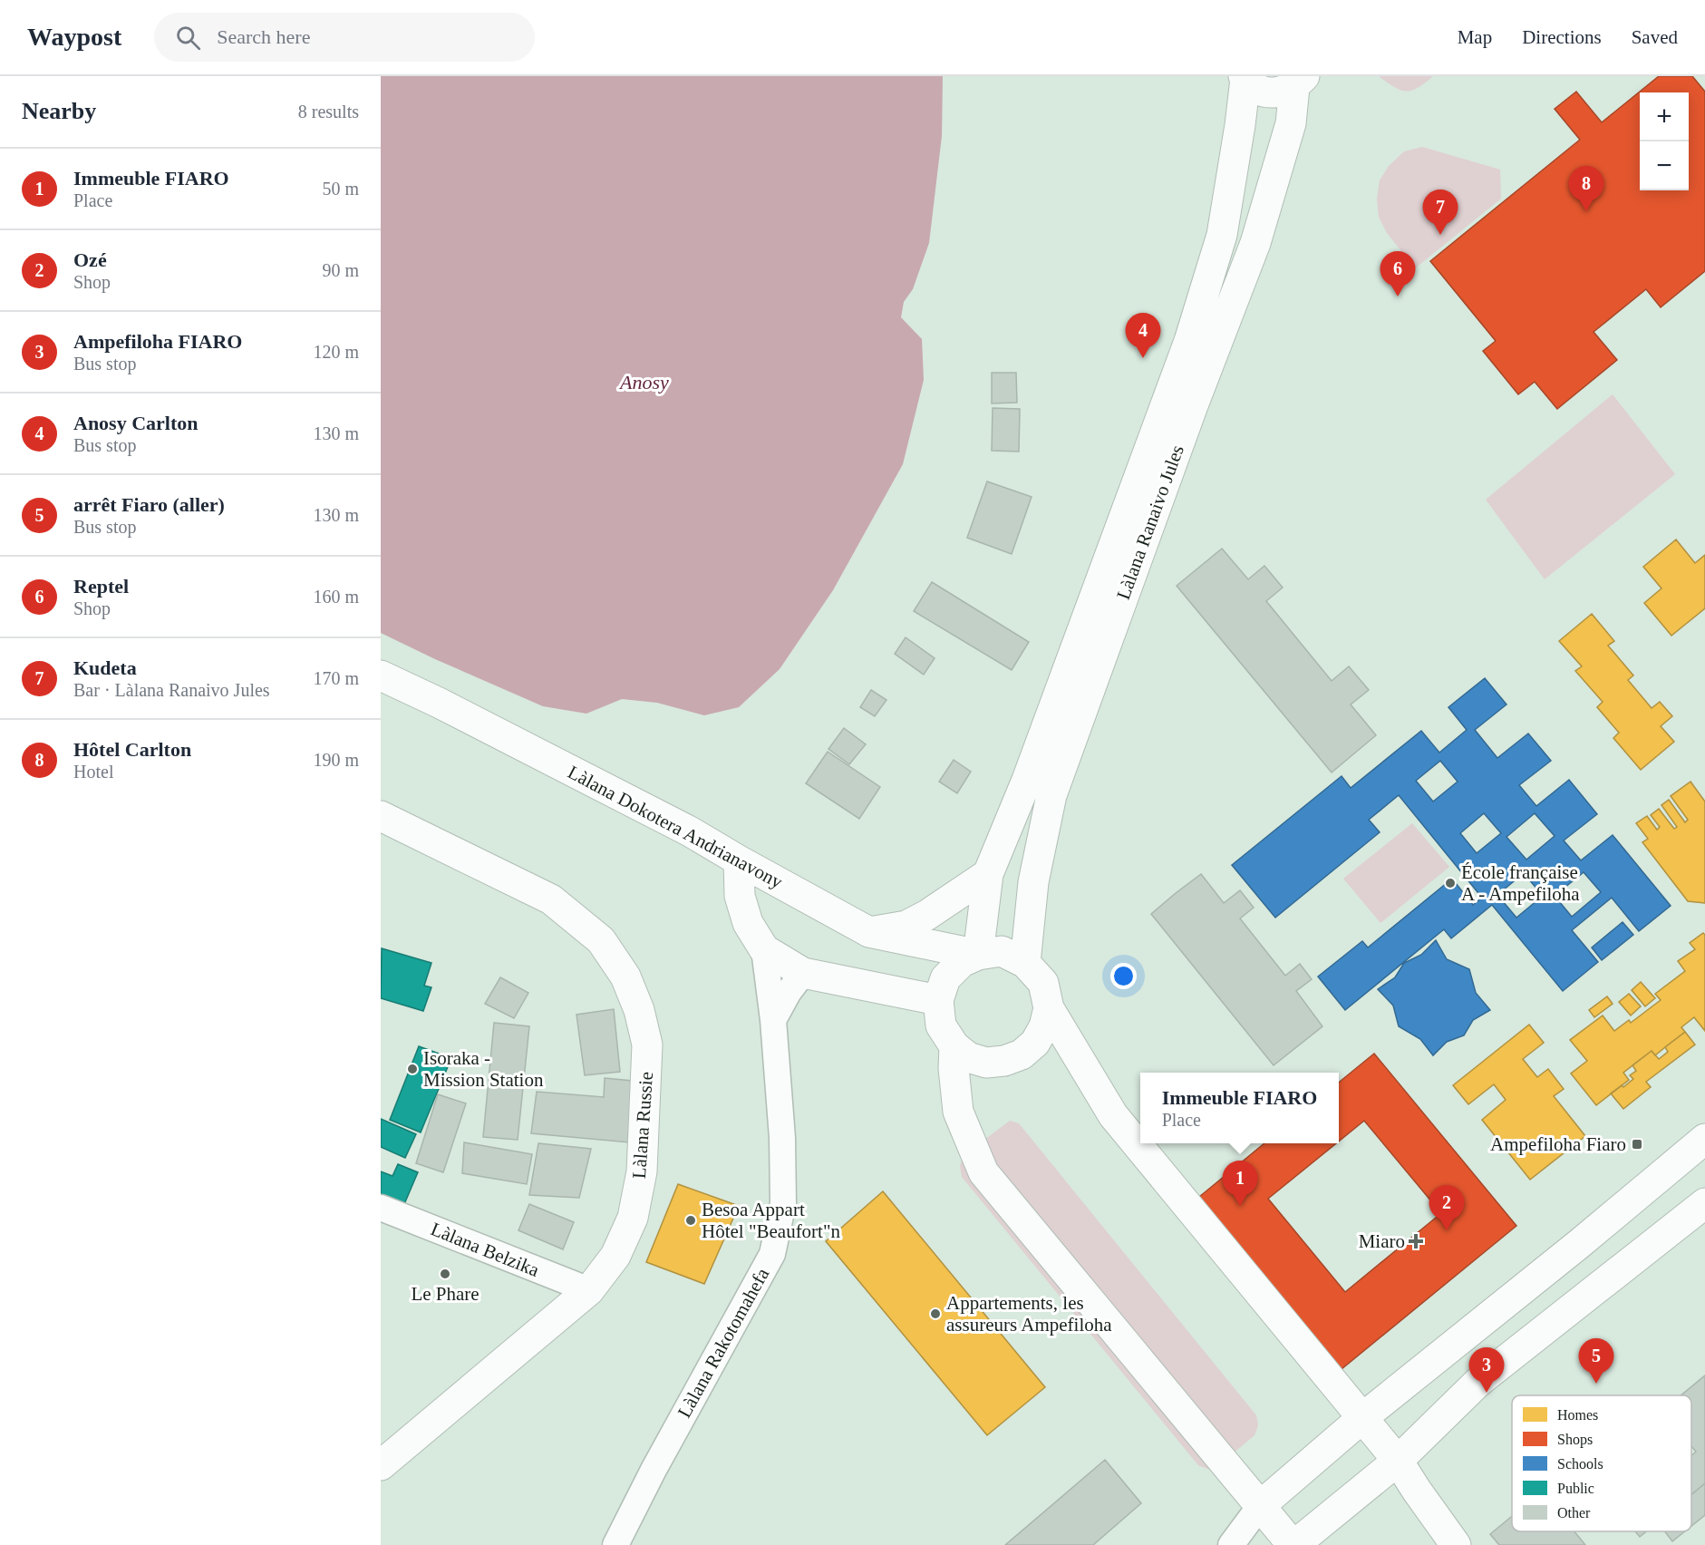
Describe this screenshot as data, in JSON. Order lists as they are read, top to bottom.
{
  "streets": {
    "main road": ["Làlana Ranaivo Jules", "Làlana Dokotera Andrianavony", "Làlana Russie"],
    "street": ["Làlana Belzika", "Làlana Rakotomahefa"]
  },
  "crossings": [
    ["Làlana Ranaivo Jules", "Làlana Dokotera Andrianavony"],
    ["Làlana Russie", "Làlana Belzika"]
  ],
  "water": ["Anosy"],
  "places": {
    "other": [
      "École française A - Ampefiloha",
      "Isoraka - Mission Station",
      "Besoa Appart Hôtel \"Beaufort\"n",
      "Le Phare",
      "Appartements, les assureurs Ampefiloha"
    ],
    "transit": ["Ampefiloha Fiaro"],
    "health": ["Miaro"]
  },
  "legend": [
    "Homes",
    "Shops",
    "Schools",
    "Public",
    "Other"
  ],
  "page": {
    "header": "Waypost",
    "search": "Search here",
    "nav": ["Map", "Directions", "Saved"],
    "heading": ["Nearby", "8 results"],
    "map_buttons": ["+", "−"],
    "list": [
      {
        "mark": "1",
        "name": "Immeuble FIARO",
        "note": "Place",
        "value": "50 m"
      },
      {
        "mark": "2",
        "name": "Ozé",
        "note": "Shop",
        "value": "90 m"
      },
      {
        "mark": "3",
        "name": "Ampefiloha FIARO",
        "note": "Bus stop",
        "value": "120 m"
      },
      {
        "mark": "4",
        "name": "Anosy Carlton",
        "note": "Bus stop",
        "value": "130 m"
      },
      {
        "mark": "5",
        "name": "arrêt Fiaro (aller)",
        "note": "Bus stop",
        "value": "130 m"
      },
      {
        "mark": "6",
        "name": "Reptel",
        "note": "Shop",
        "value": "160 m"
      },
      {
        "mark": "7",
        "name": "Kudeta",
        "note": "Bar · Làlana Ranaivo Jules",
        "value": "170 m"
      },
      {
        "mark": "8",
        "name": "Hôtel Carlton",
        "note": "Hotel",
        "value": "190 m"
      }
    ],
    "pins": [
      "8",
      "7",
      "6",
      "4",
      "1",
      "2",
      "5",
      "3"
    ],
    "popup": ["Immeuble FIARO", "Place"]
  }
}
